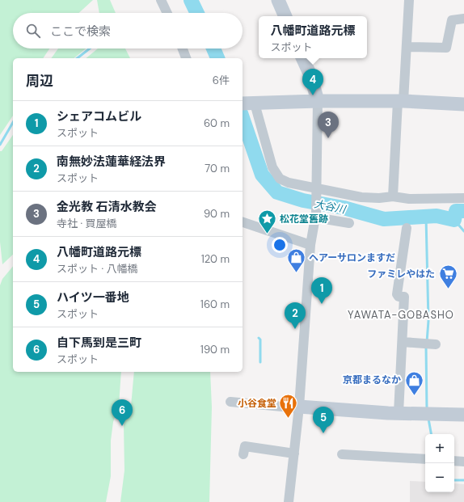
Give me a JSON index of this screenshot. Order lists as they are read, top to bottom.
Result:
{
  "districts": ["YAWATA-GOBASHO"],
  "water": ["大谷川"],
  "places": {
    "place": ["松花堂舊跡"],
    "shop": ["ヘアーサロンますだ", "京都まるなか"],
    "supermarket": ["ファミレやはた"],
    "restaurant": ["小谷食堂"]
  },
  "page": {
    "search": "ここで検索",
    "popup": ["八幡町道路元標", "スポット"],
    "heading": ["周辺", "6件"],
    "pins": [
      "4",
      "3",
      "1",
      "2",
      "6",
      "5"
    ],
    "list": [
      {
        "mark": "1",
        "name": "シェアコムビル",
        "note": "スポット",
        "value": "60 m"
      },
      {
        "mark": "2",
        "name": "南無妙法蓮華経法界",
        "note": "スポット",
        "value": "70 m"
      },
      {
        "mark": "3",
        "name": "金光教 石清水教会",
        "note": "寺社 · 買屋橋",
        "value": "90 m"
      },
      {
        "mark": "4",
        "name": "八幡町道路元標",
        "note": "スポット · 八幡橋",
        "value": "120 m"
      },
      {
        "mark": "5",
        "name": "ハイツ一番地",
        "note": "スポット",
        "value": "160 m"
      },
      {
        "mark": "6",
        "name": "自下馬到是三町",
        "note": "スポット",
        "value": "190 m"
      }
    ],
    "map_buttons": ["+", "−"]
  }
}
